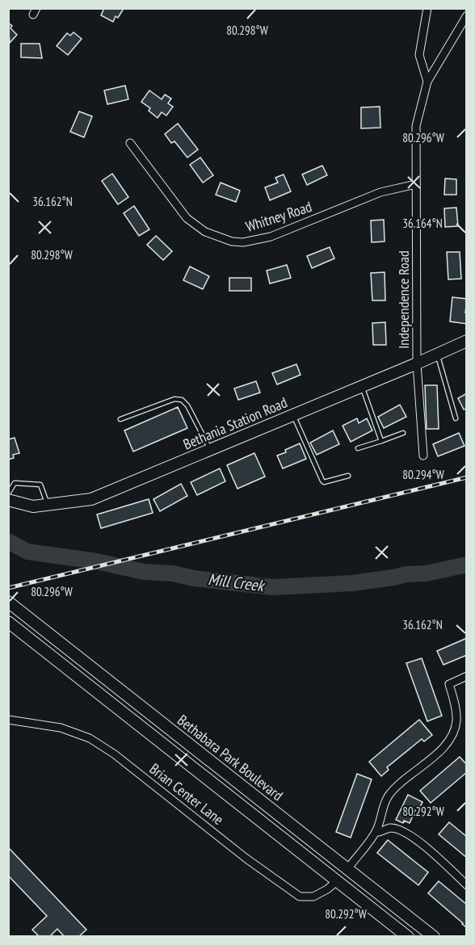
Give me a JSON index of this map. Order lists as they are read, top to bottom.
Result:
{
  "streets": {
    "street": [
      "Whitney Road",
      "Independence Road",
      "Bethania Station Road",
      "Bethabara Park Boulevard",
      "Brian Center Lane"
    ]
  },
  "crossings": [
    ["Whitney Road", "Independence Road"],
    ["Independence Road", "Bethania Station Road"],
    ["Bethabara Park Boulevard", "Brian Center Lane"]
  ],
  "water": ["Mill Creek"],
  "coordinates": [
    "80.298°W",
    "80.296°W",
    "36.162°N",
    "36.164°N",
    "80.294°W",
    "80.292°W"
  ]
}
